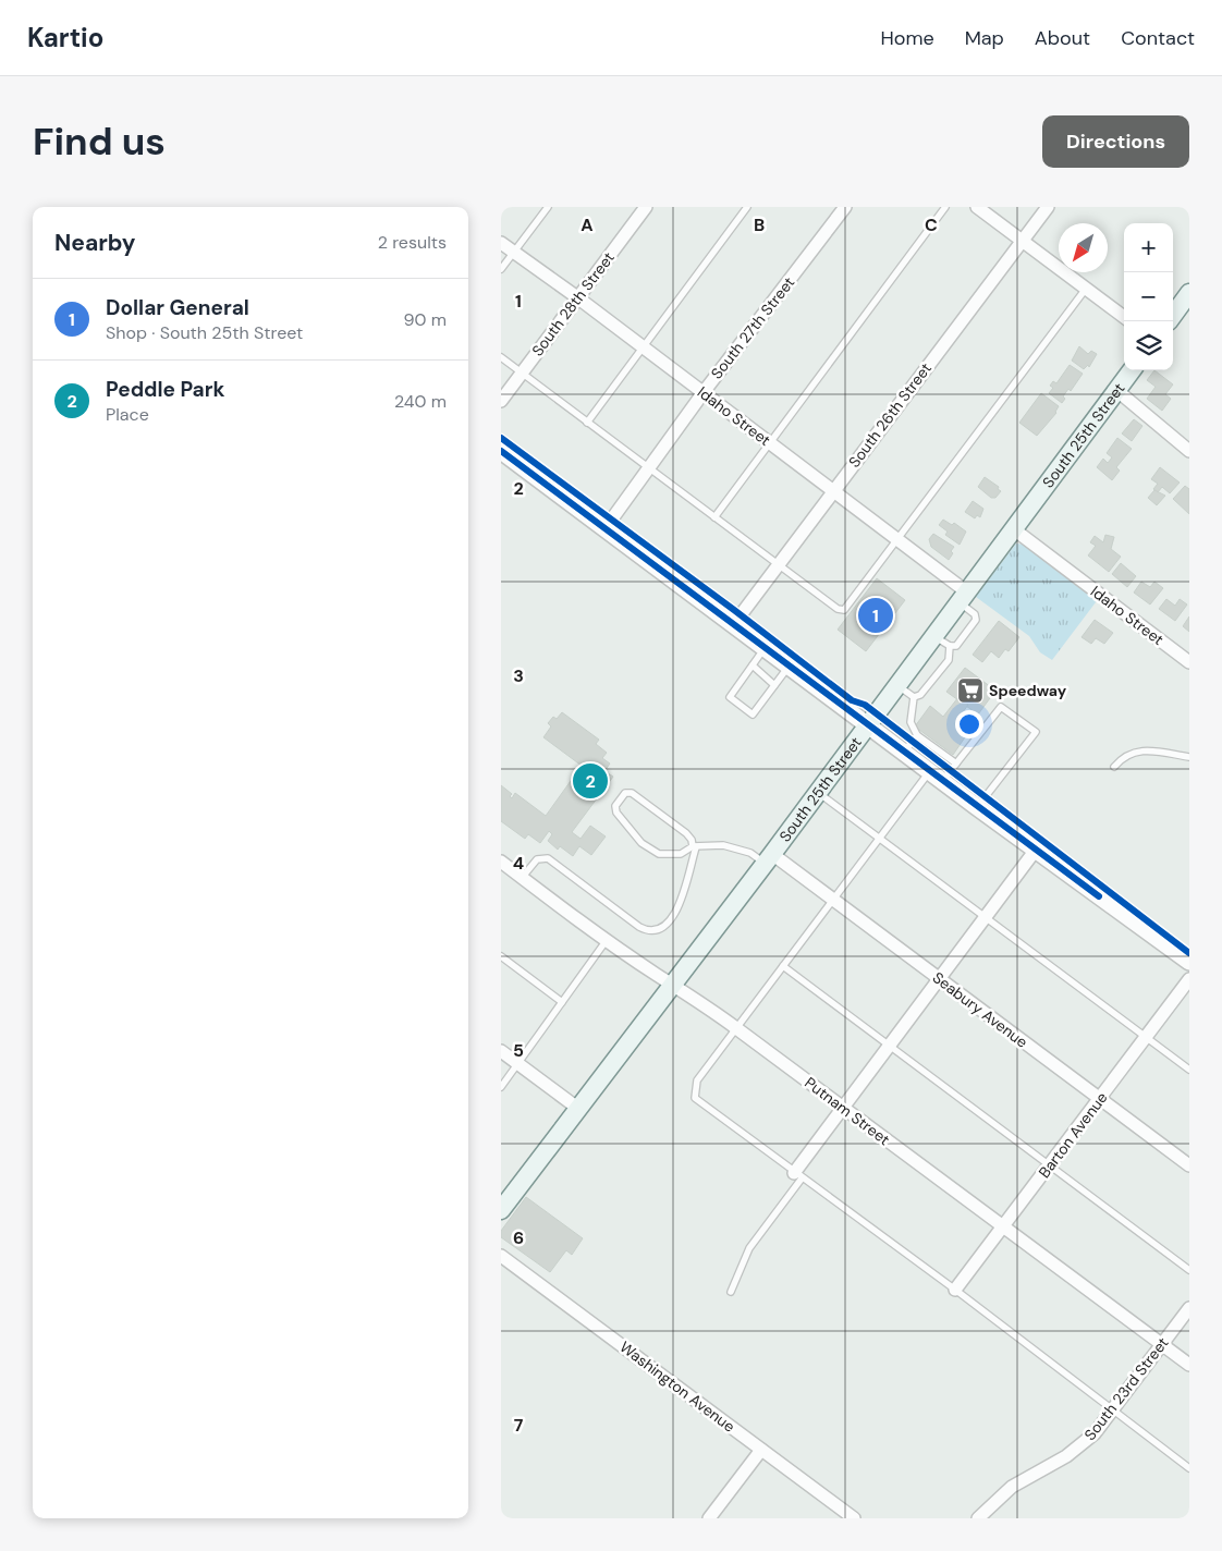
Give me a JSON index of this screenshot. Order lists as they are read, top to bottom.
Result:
{
  "streets": {
    "main road": ["South 25th Street"],
    "street": [
      "South 28th Street",
      "South 27th Street",
      "South 26th Street",
      "Idaho Street",
      "Seabury Avenue",
      "Putnam Street",
      "Barton Avenue",
      "Washington Avenue",
      "South 23rd Street"
    ]
  },
  "crossings": [
    ["South 28th Street", "Idaho Street"],
    ["South 27th Street", "Idaho Street"],
    ["South 26th Street", "Idaho Street"],
    ["Idaho Street", "South 25th Street"],
    ["South 25th Street", "Seabury Avenue"],
    ["South 25th Street", "Putnam Street"],
    ["Seabury Avenue", "Barton Avenue"],
    ["Putnam Street", "Barton Avenue"],
    ["Putnam Street", "South 23rd Street"]
  ],
  "places": {
    "supermarket": ["Speedway"]
  },
  "north": "bottom left",
  "page": {
    "header": "Kartio",
    "nav": [
      "Home",
      "Map",
      "About",
      "Contact"
    ],
    "buttons": "Directions",
    "title": "Find us",
    "heading": ["Nearby", "2 results"],
    "map_buttons": ["+", "−"],
    "list": [
      {
        "mark": "1",
        "name": "Dollar General",
        "note": "Shop · South 25th Street",
        "value": "90 m"
      },
      {
        "mark": "2",
        "name": "Peddle Park",
        "note": "Place",
        "value": "240 m"
      }
    ],
    "pins": ["1", "2"]
  },
  "grid": {
    "columns": ["A", "B", "C"],
    "rows": [
      "1",
      "2",
      "3",
      "4",
      "5",
      "6",
      "7"
    ]
  }
}
